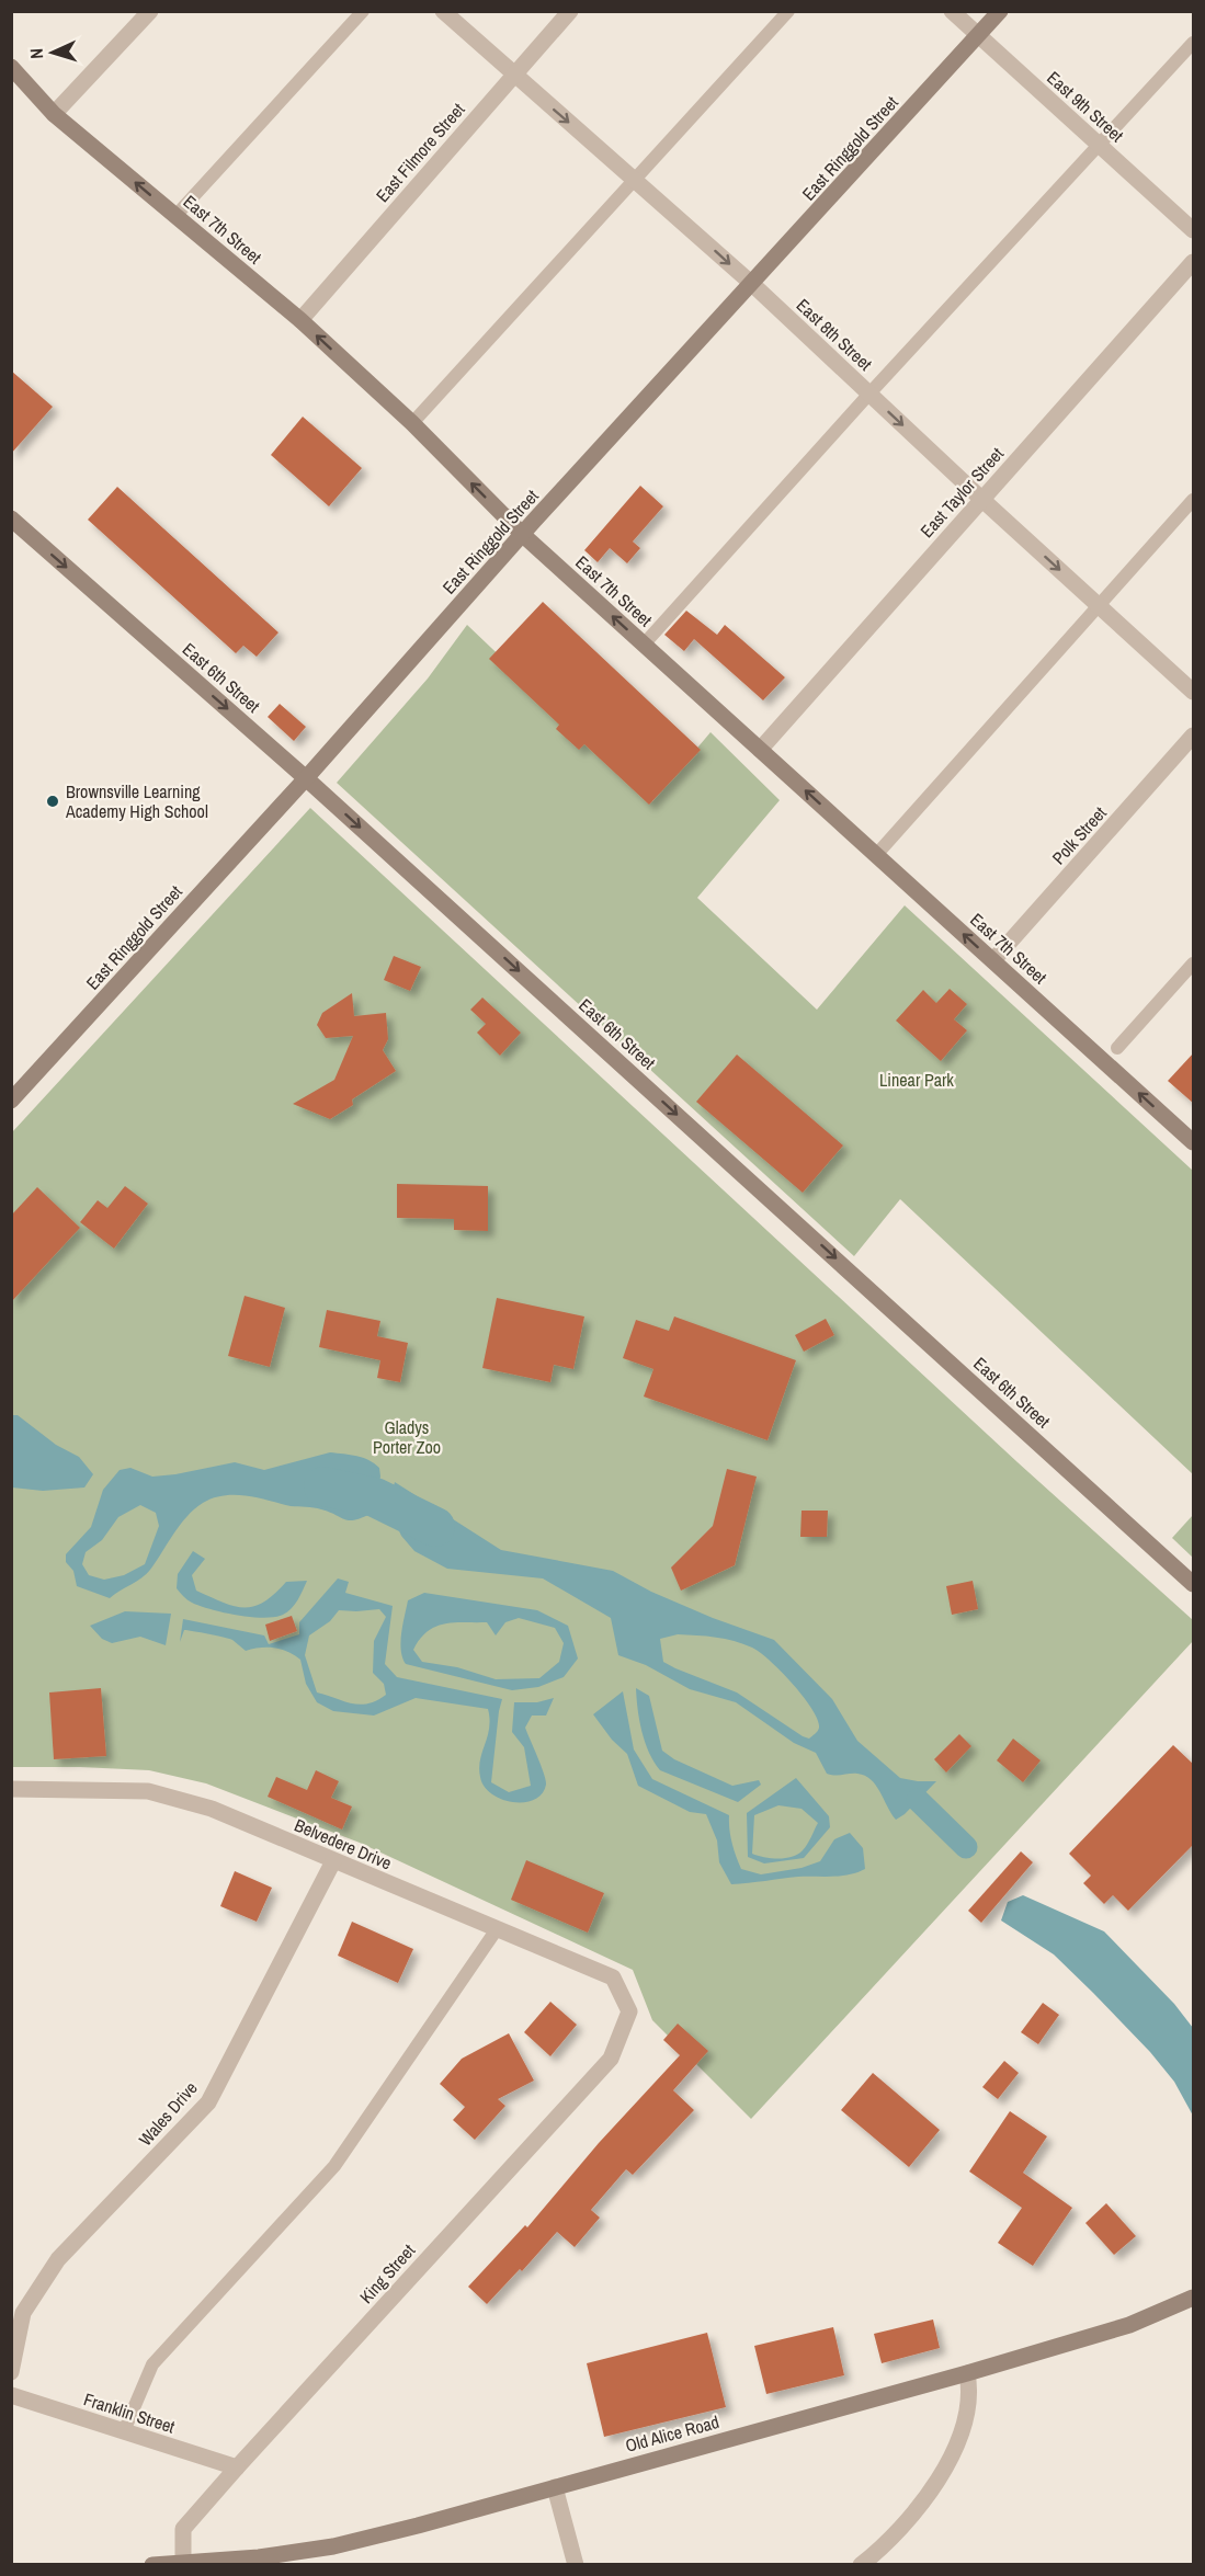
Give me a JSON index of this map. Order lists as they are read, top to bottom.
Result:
{
  "streets": {
    "main road": [
      "East Ringgold Street",
      "East 7th Street",
      "East 6th Street",
      "Old Alice Road"
    ],
    "street": [
      "East 9th Street",
      "East Filmore Street",
      "East 8th Street",
      "East Taylor Street",
      "Polk Street",
      "Belvedere Drive",
      "Wales Drive",
      "King Street",
      "Franklin Street"
    ]
  },
  "crossings": [
    ["East 9th Street", "East Ringgold Street"],
    ["East Ringgold Street", "East 7th Street"],
    ["East Ringgold Street", "East 8th Street"],
    ["East Ringgold Street", "East 6th Street"],
    ["East Filmore Street", "East 7th Street"],
    ["East Filmore Street", "East 8th Street"],
    ["East 7th Street", "East Taylor Street"],
    ["East 7th Street", "Polk Street"],
    ["East 8th Street", "East Taylor Street"],
    ["Belvedere Drive", "Wales Drive"],
    ["Belvedere Drive", "King Street"],
    ["King Street", "Franklin Street"],
    ["King Street", "Old Alice Road"]
  ],
  "one_way": ["East 7th Street", "East 8th Street", "East 6th Street"],
  "parks": ["Linear Park", "Gladys Porter Zoo"],
  "places": ["Brownsville Learning Academy High School"],
  "north": "left"
}
